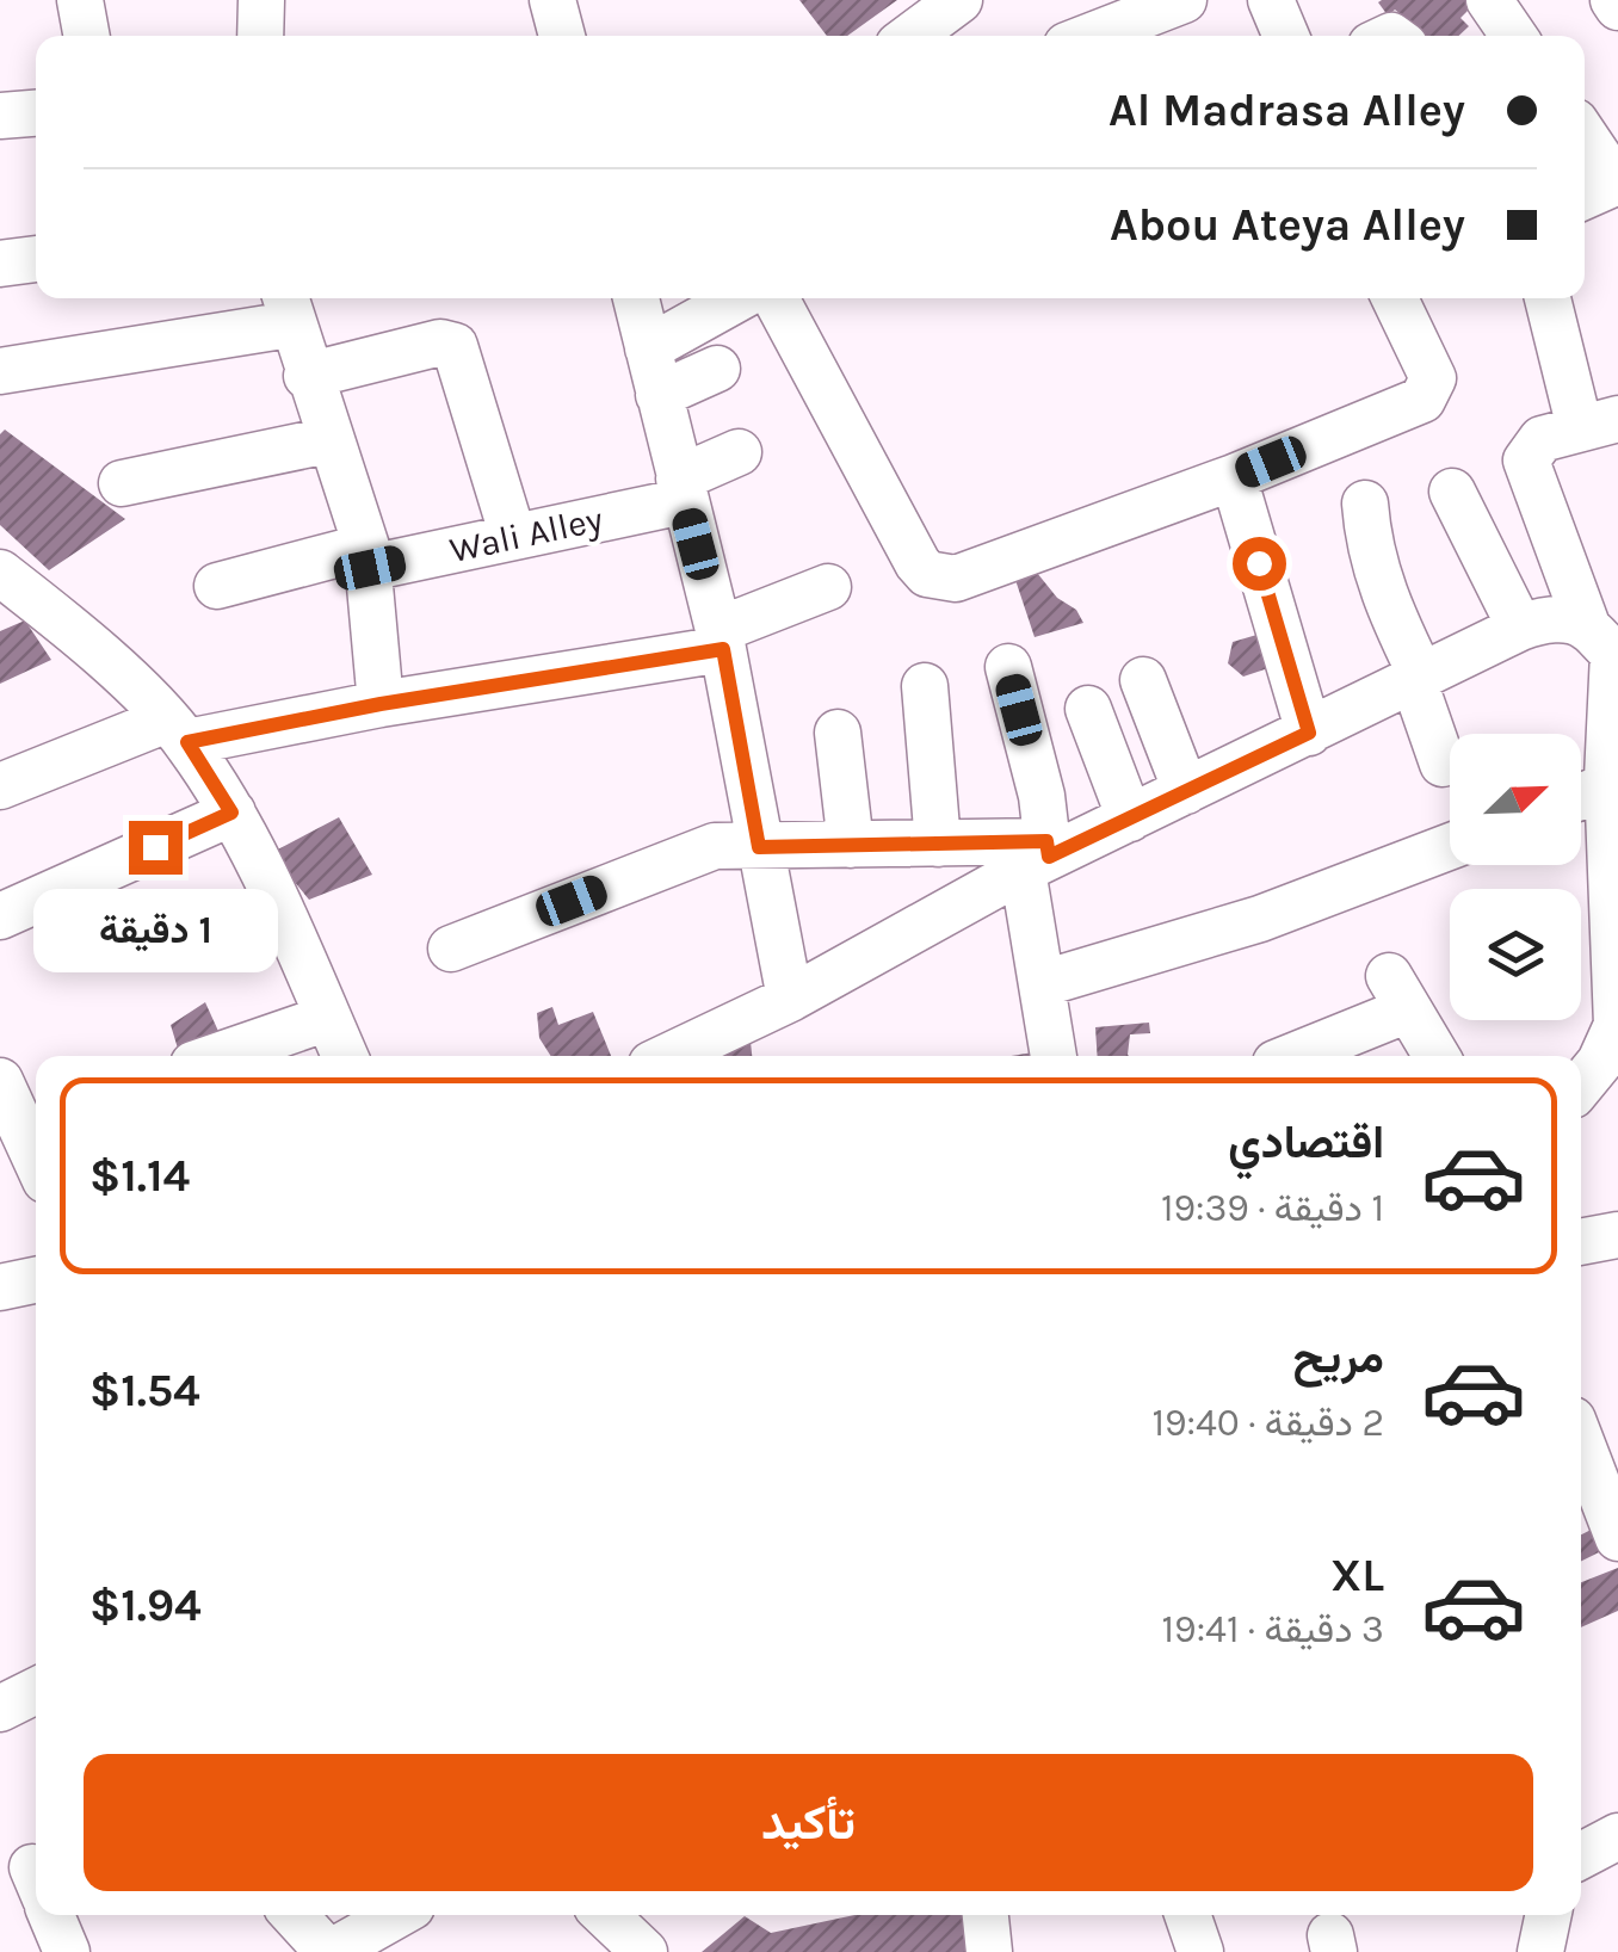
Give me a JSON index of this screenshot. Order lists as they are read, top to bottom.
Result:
{
  "streets": {
    "street": ["Wali Alley"]
  },
  "north": "top right",
  "page": {
    "banner": ["Al Madrasa Alley", "Abou Ateya Alley"],
    "bubble": "1 دقيقة",
    "list": [
      {
        "name": "اقتصادي",
        "note": "1 دقيقة · 19:39",
        "value": "$1.14"
      },
      {
        "name": "مريح",
        "note": "2 دقيقة · 19:40",
        "value": "$1.54"
      },
      {
        "name": "XL",
        "note": "3 دقيقة · 19:41",
        "value": "$1.94"
      }
    ],
    "buttons": "تأكيد"
  }
}
